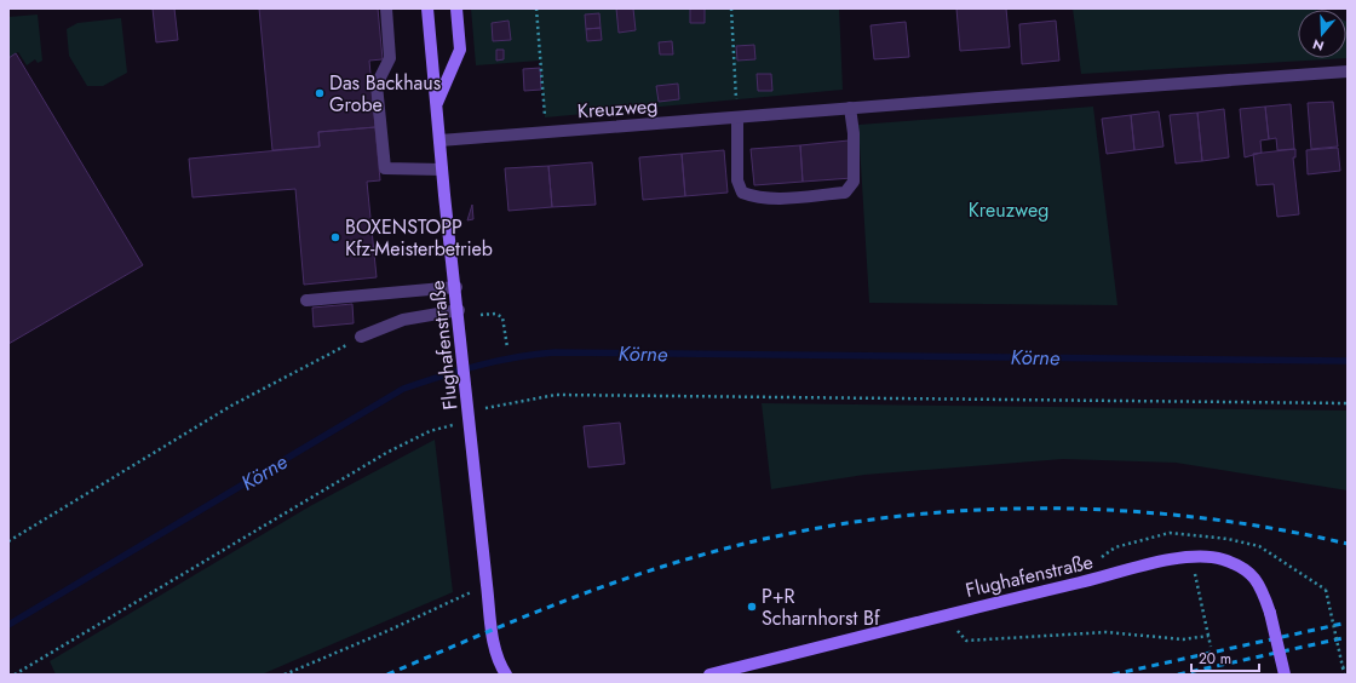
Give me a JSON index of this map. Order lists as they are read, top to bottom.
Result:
{
  "streets": {
    "main road": ["Flughafenstraße"],
    "street": ["Kreuzweg"]
  },
  "crossings": [
    ["Kreuzweg", "Flughafenstraße"]
  ],
  "water": ["Körne"],
  "parks": ["Kreuzweg"],
  "places": ["Das Backhaus Grobe", "BOXENSTOPP Kfz-Meisterbetrieb", "P+R Scharnhorst Bf"],
  "scale_bar": "20 m",
  "north": "bottom"
}
